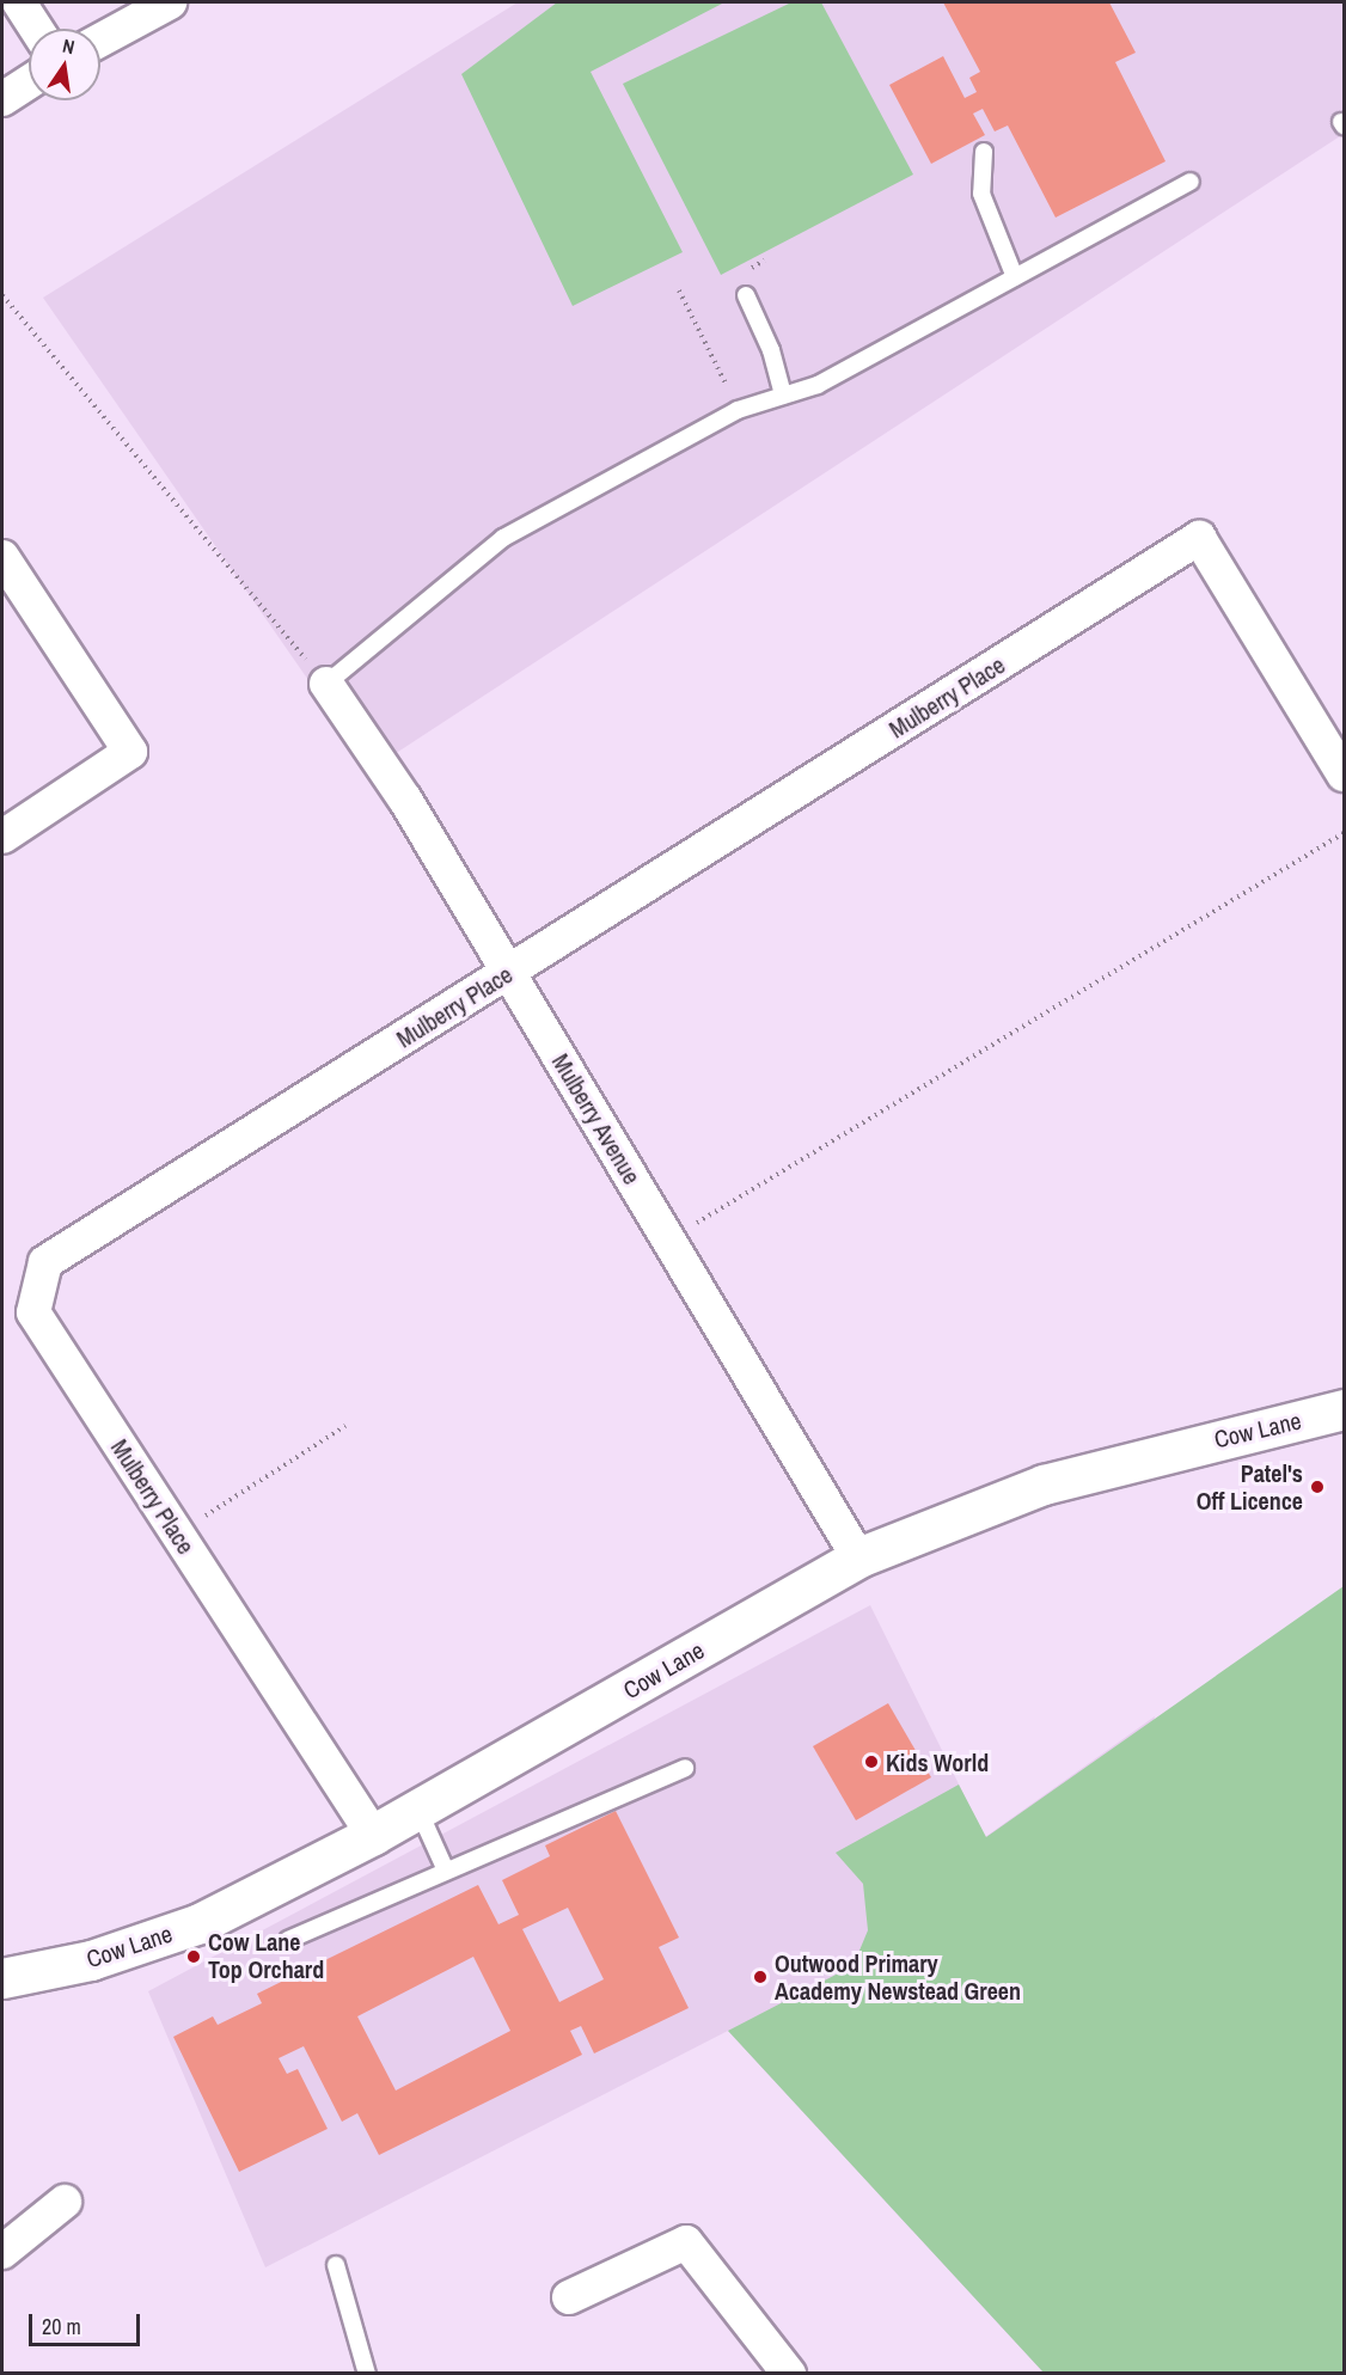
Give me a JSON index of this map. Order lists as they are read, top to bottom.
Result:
{
  "streets": {
    "main road": ["Cow Lane"],
    "street": ["Mulberry Place", "Mulberry Avenue"]
  },
  "crossings": [
    ["Mulberry Place", "Mulberry Avenue"],
    ["Mulberry Place", "Cow Lane"],
    ["Mulberry Avenue", "Cow Lane"]
  ],
  "places": [
    "Patel's Off Licence",
    "Kids World",
    "Cow Lane Top Orchard",
    "Outwood Primary Academy Newstead Green"
  ],
  "scale_bar": "20 m",
  "north": "top"
}
